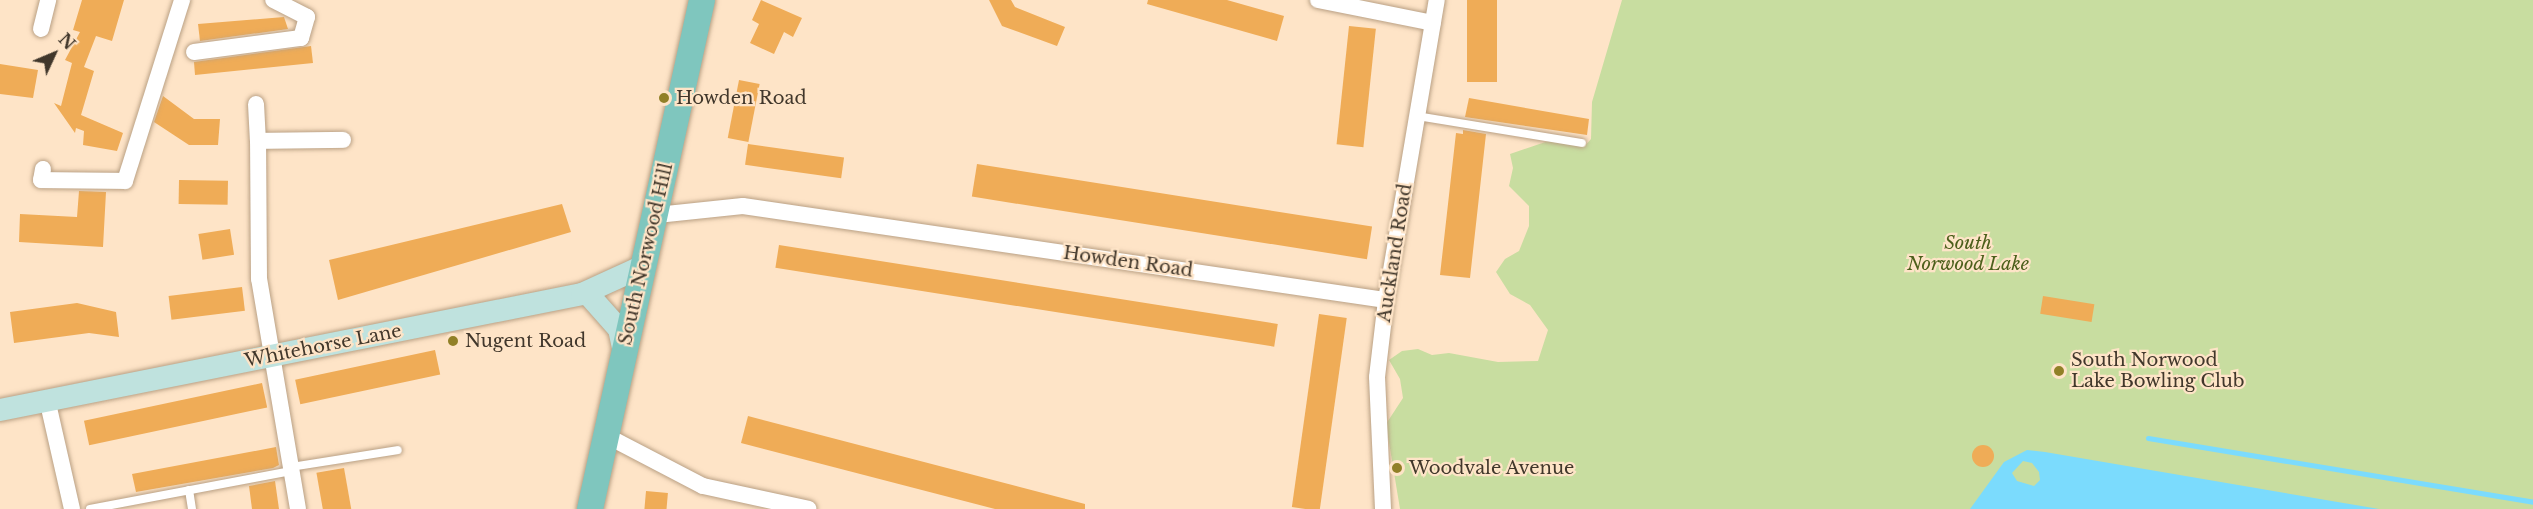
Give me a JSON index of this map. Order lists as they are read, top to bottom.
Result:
{
  "streets": {
    "main road": ["South Norwood Hill", "Whitehorse Lane"],
    "street": ["Auckland Road", "Howden Road"]
  },
  "crossings": [
    ["Auckland Road", "Howden Road"],
    ["South Norwood Hill", "Howden Road"],
    ["South Norwood Hill", "Whitehorse Lane"]
  ],
  "parks": ["South Norwood Lake"],
  "places": [
    "Howden Road",
    "Nugent Road",
    "South Norwood Lake Bowling Club",
    "Woodvale Avenue"
  ],
  "north": "top right"
}
